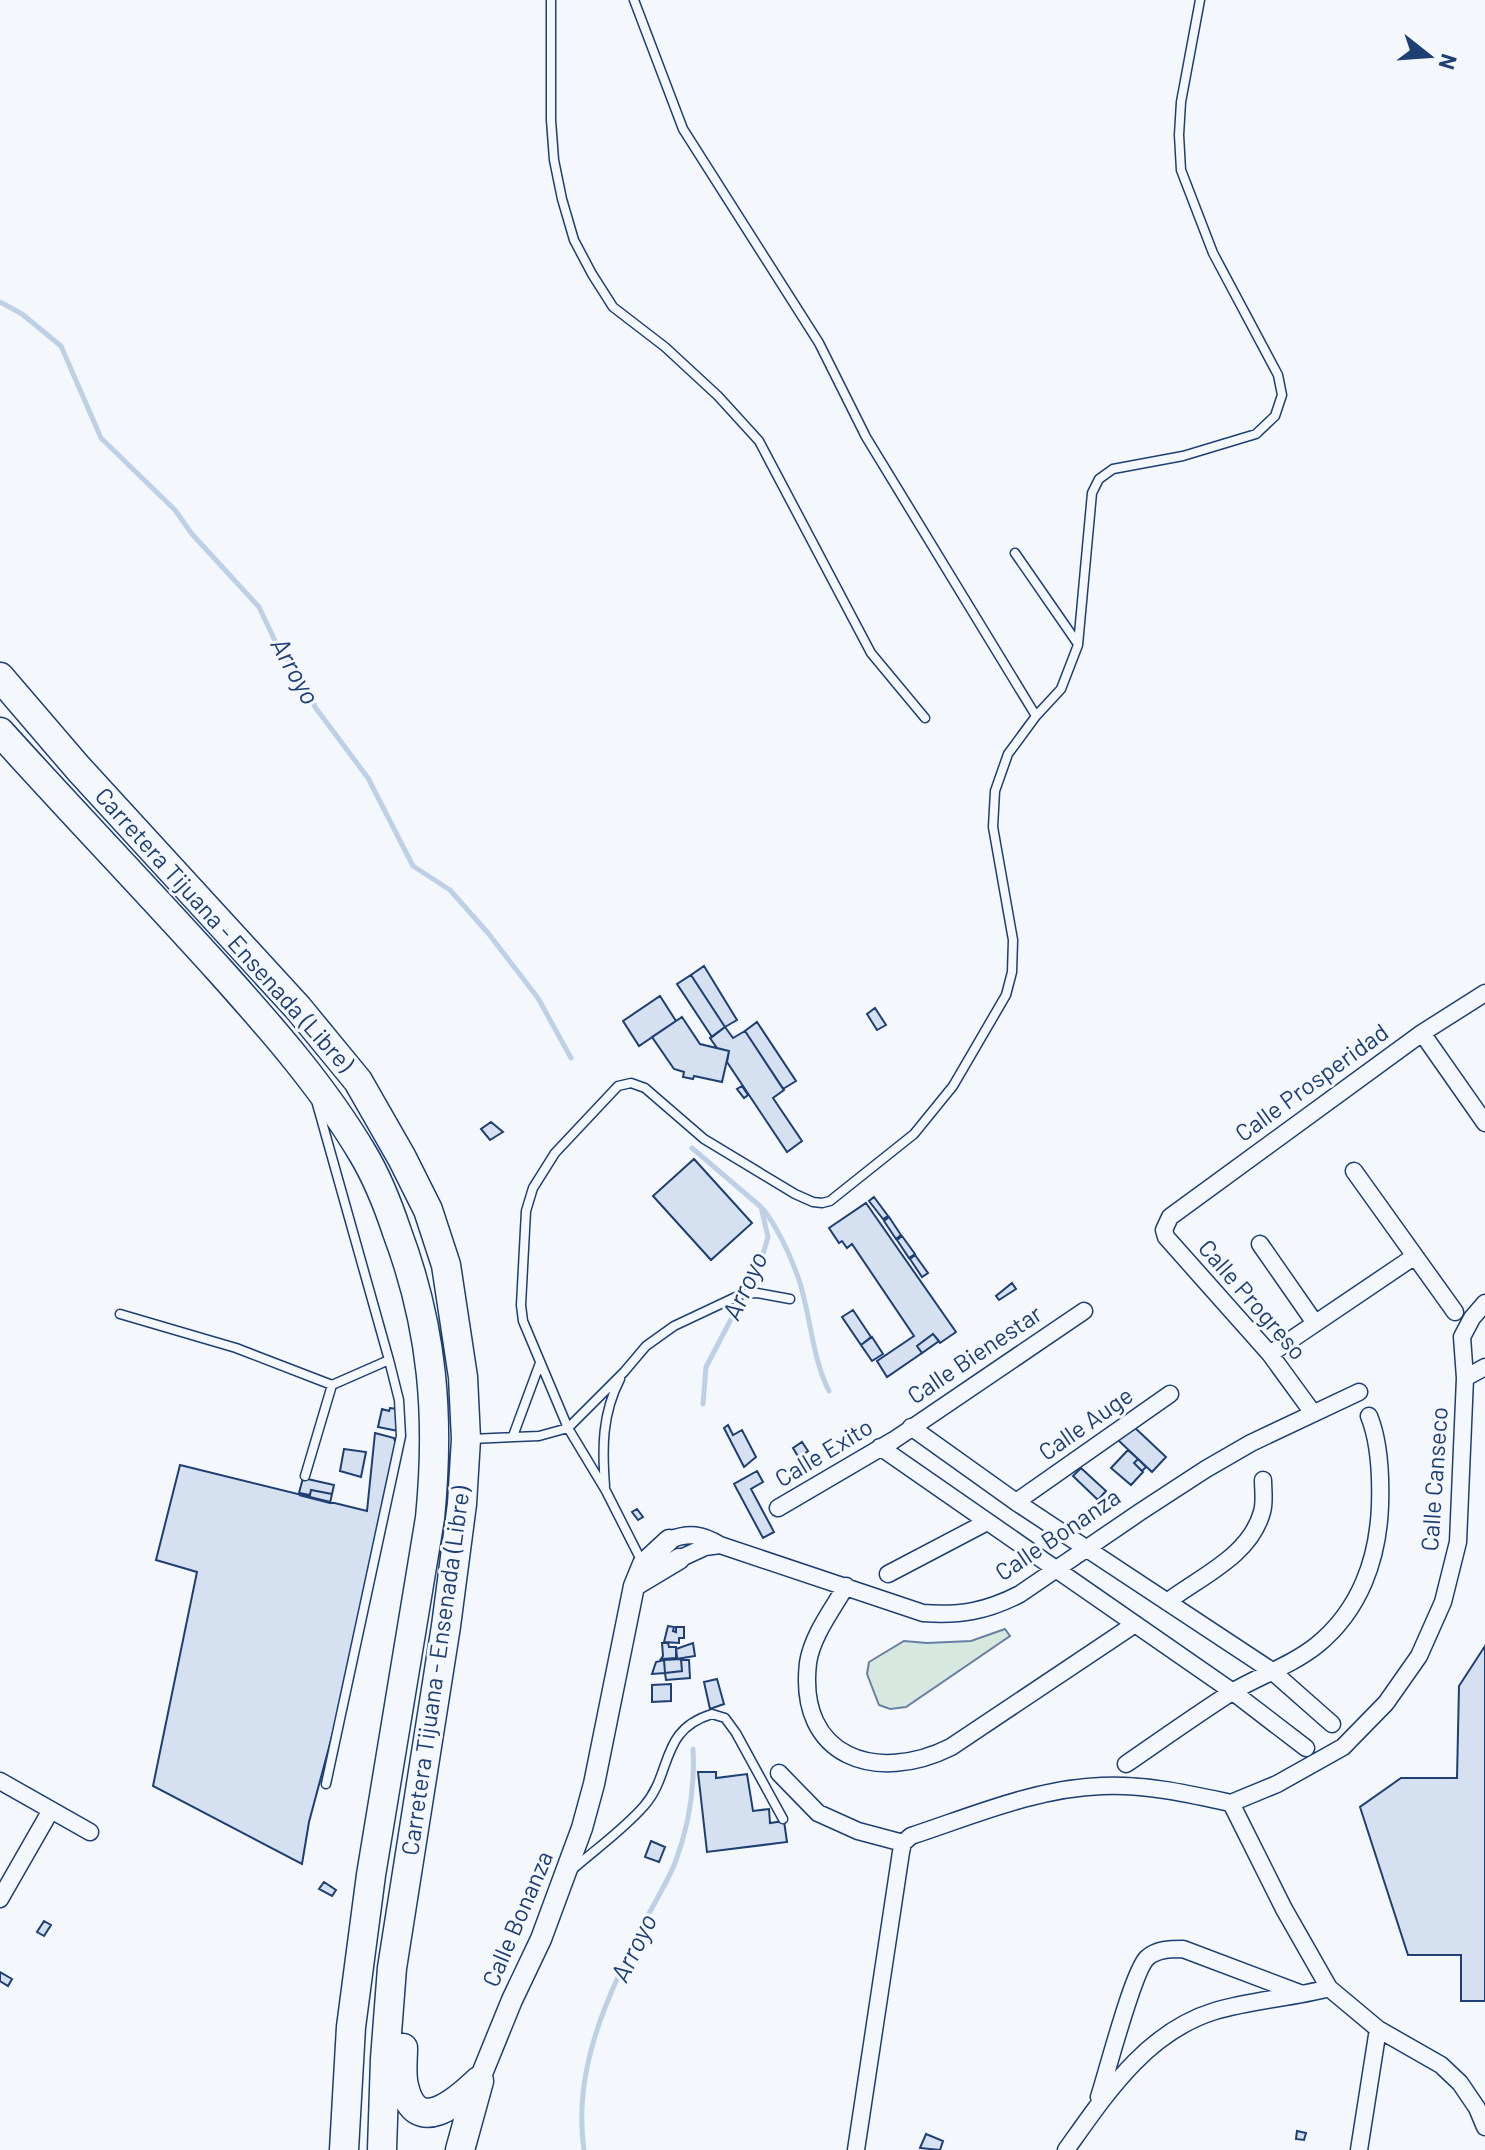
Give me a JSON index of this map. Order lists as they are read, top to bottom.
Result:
{
  "streets": {
    "highway": ["Carretera Tijuana - Ensenada (Libre)"],
    "street": [
      "Calle Prosperidad",
      "Calle Progreso",
      "Calle Bienestar",
      "Calle Auge",
      "Calle Exito",
      "Calle Canseco",
      "Calle Bonanza"
    ]
  },
  "crossings": [
    ["Calle Prosperidad", "Calle Progreso"],
    ["Calle Progreso", "Calle Bonanza"],
    ["Calle Bienestar", "Calle Exito"]
  ],
  "water": ["Arroyo"],
  "north": "right"
}
